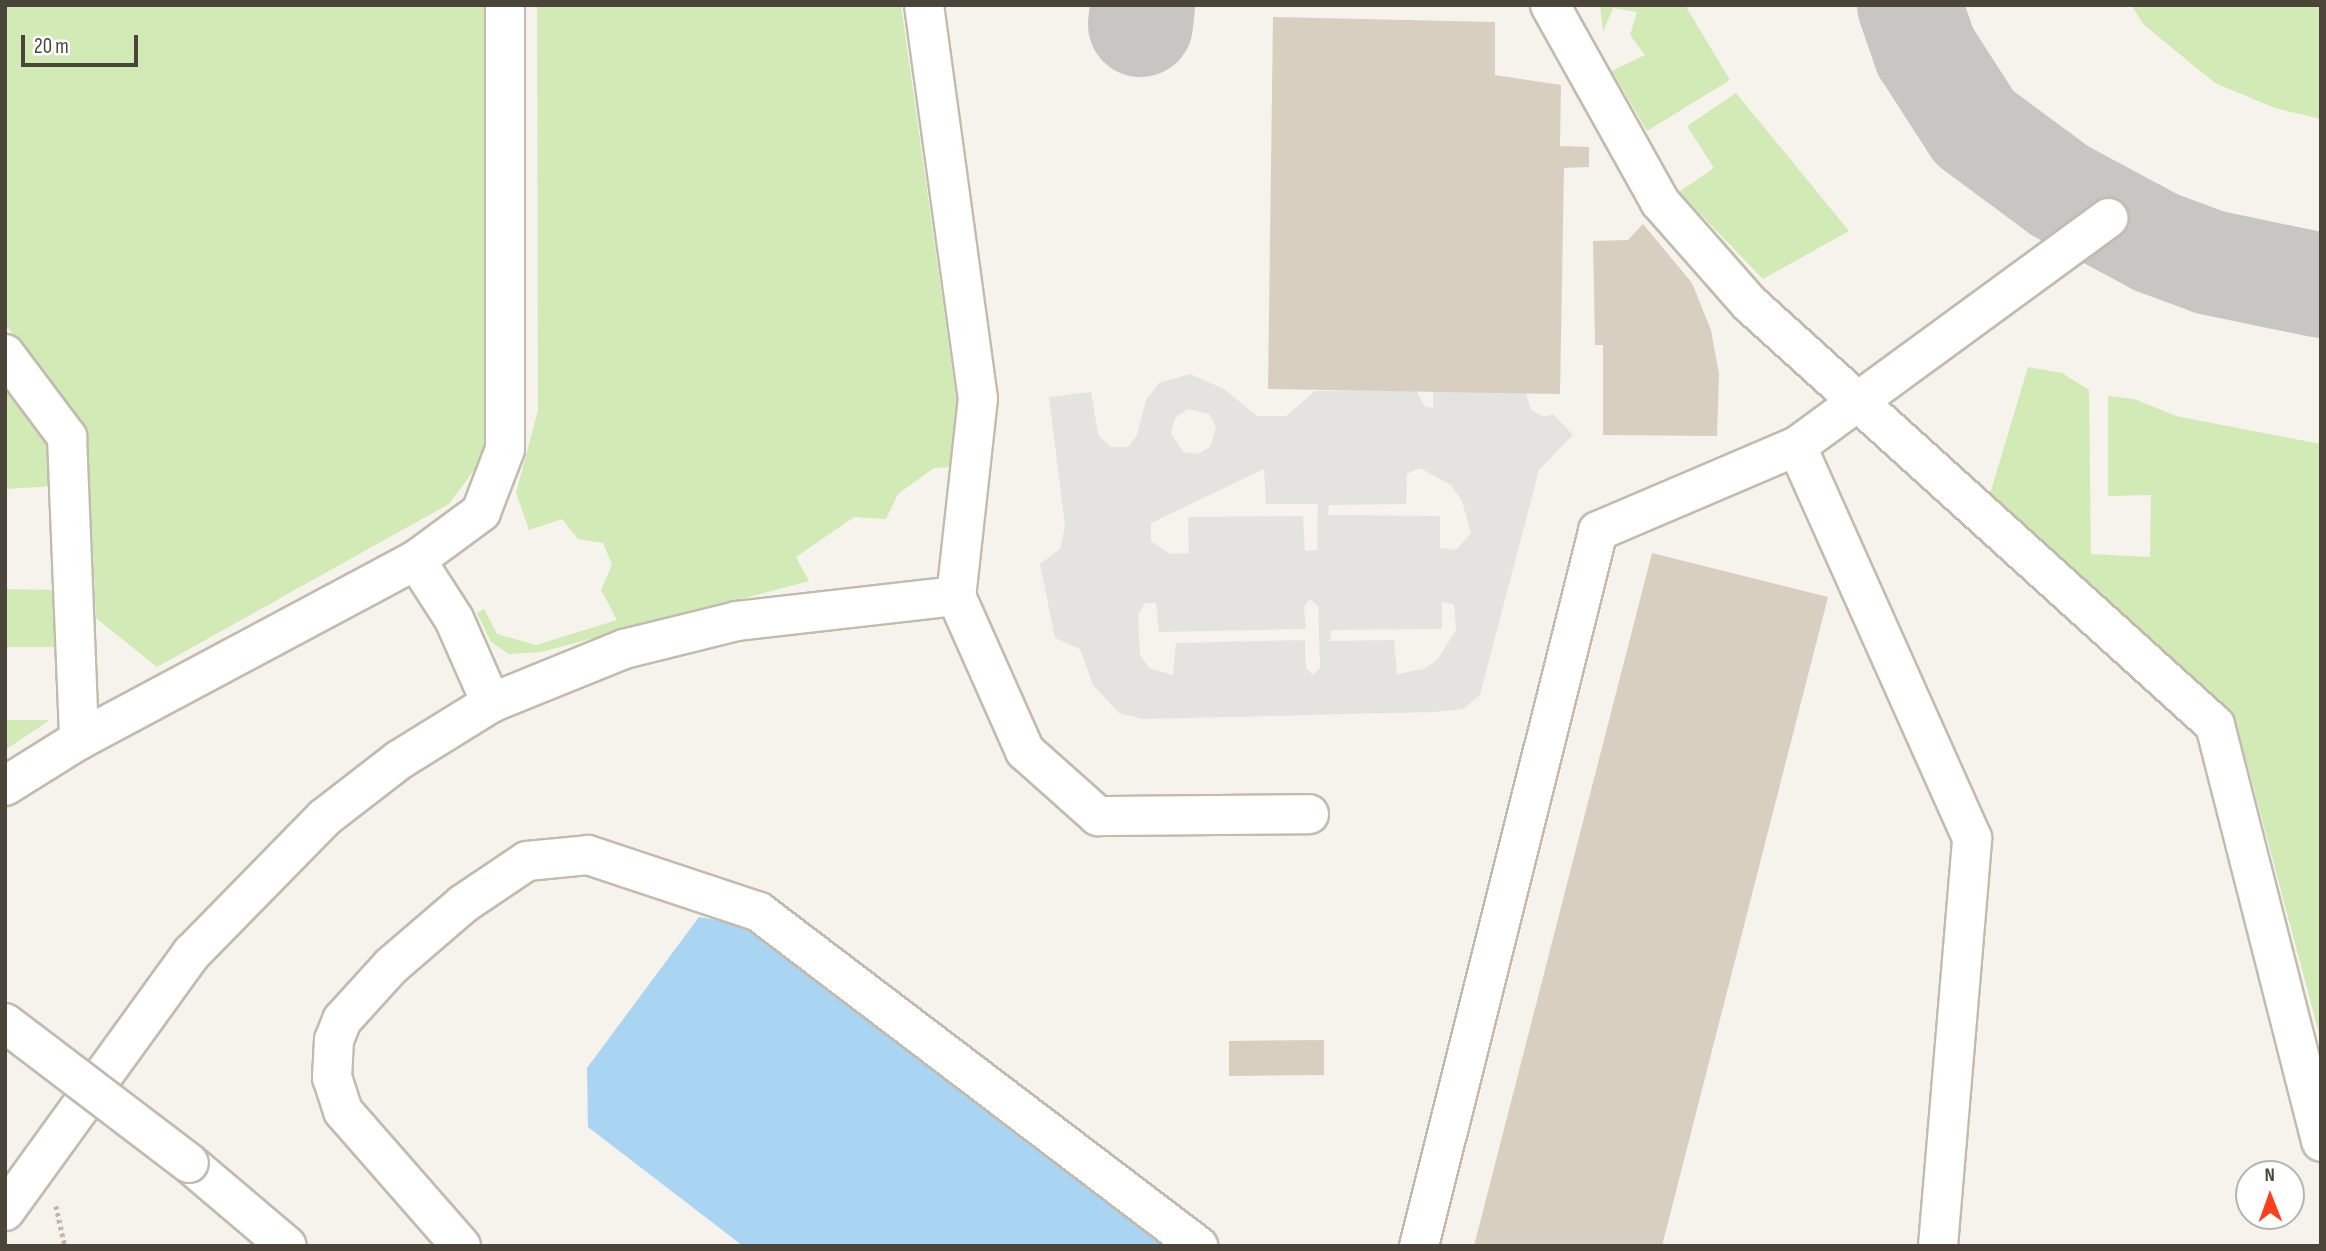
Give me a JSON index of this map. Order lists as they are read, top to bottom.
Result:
{
  "scale_bar": "20 m",
  "north": "top"
}
